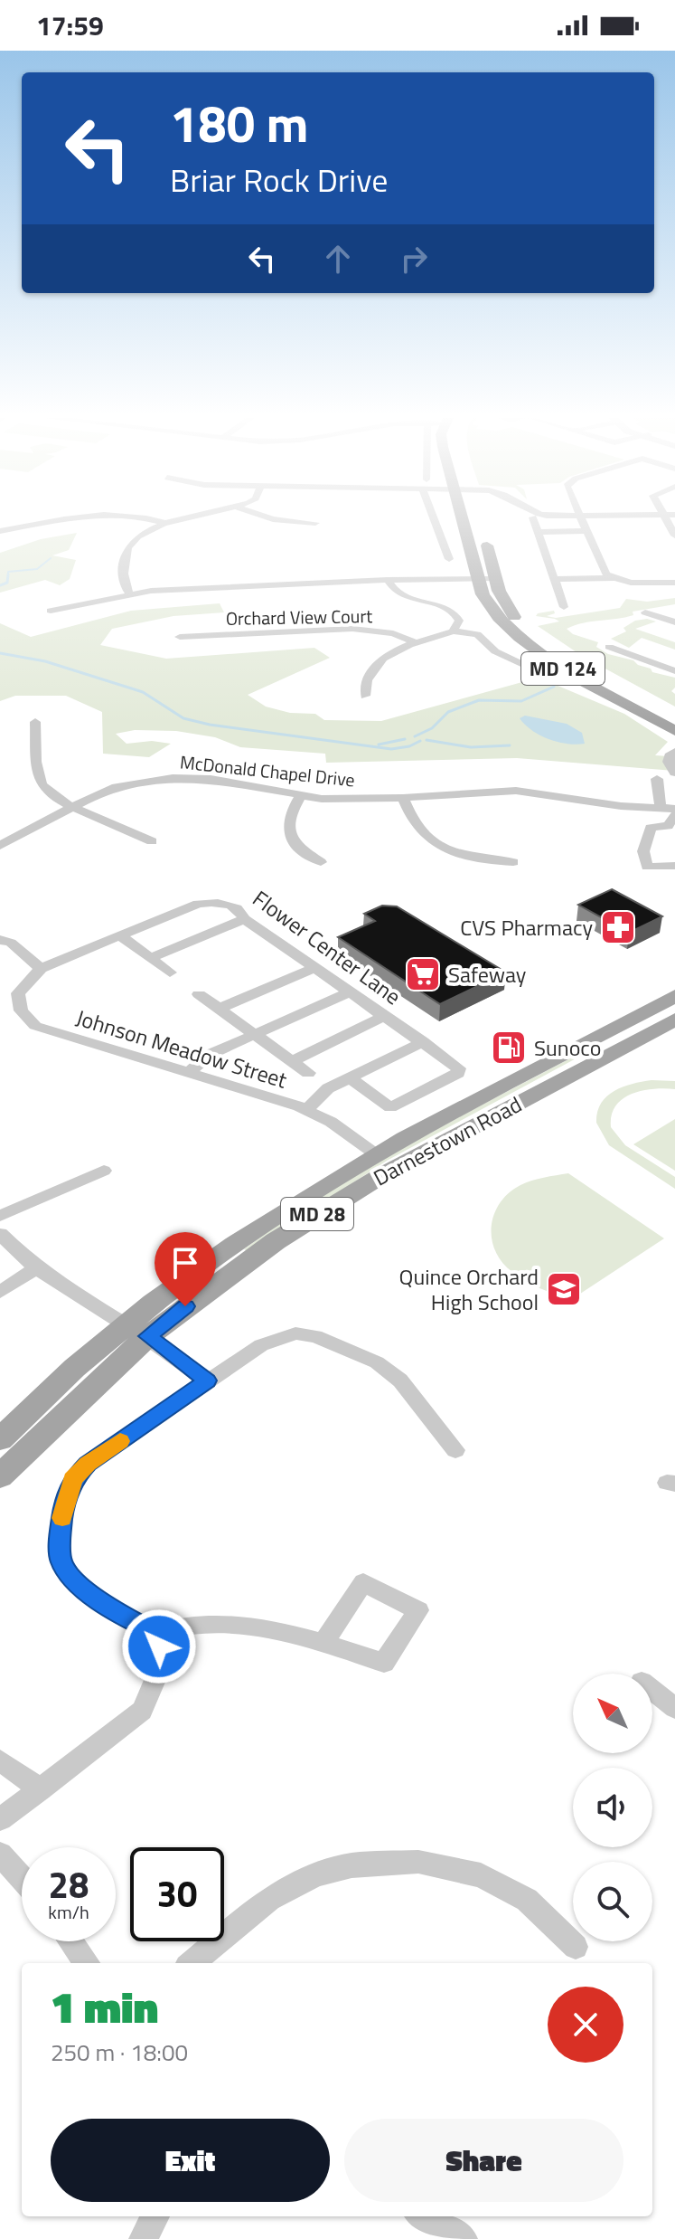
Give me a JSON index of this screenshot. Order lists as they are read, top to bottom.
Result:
{
  "streets": {
    "main road": ["MD 124", "Darnestown Road", "MD 28"],
    "street": [
      "Orchard View Court",
      "McDonald Chapel Drive",
      "Flower Center Lane",
      "Johnson Meadow Street"
    ]
  },
  "crossings": [
    ["Flower Center Lane", "Johnson Meadow Street"],
    ["Johnson Meadow Street", "Darnestown Road"]
  ],
  "places": {
    "pharmacy": ["CVS Pharmacy"],
    "supermarket": ["Safeway"],
    "fuel station": ["Sunoco"],
    "school or university": ["Quince Orchard High School"]
  },
  "north": "top left",
  "page": {
    "status": "17:59",
    "turn": ["180 m", "Briar Rock Drive"],
    "speed": "28 km/h",
    "limit": "30",
    "heading": ["1 min", "250 m · 18:00"],
    "buttons": ["Exit", "Share"]
  }
}
